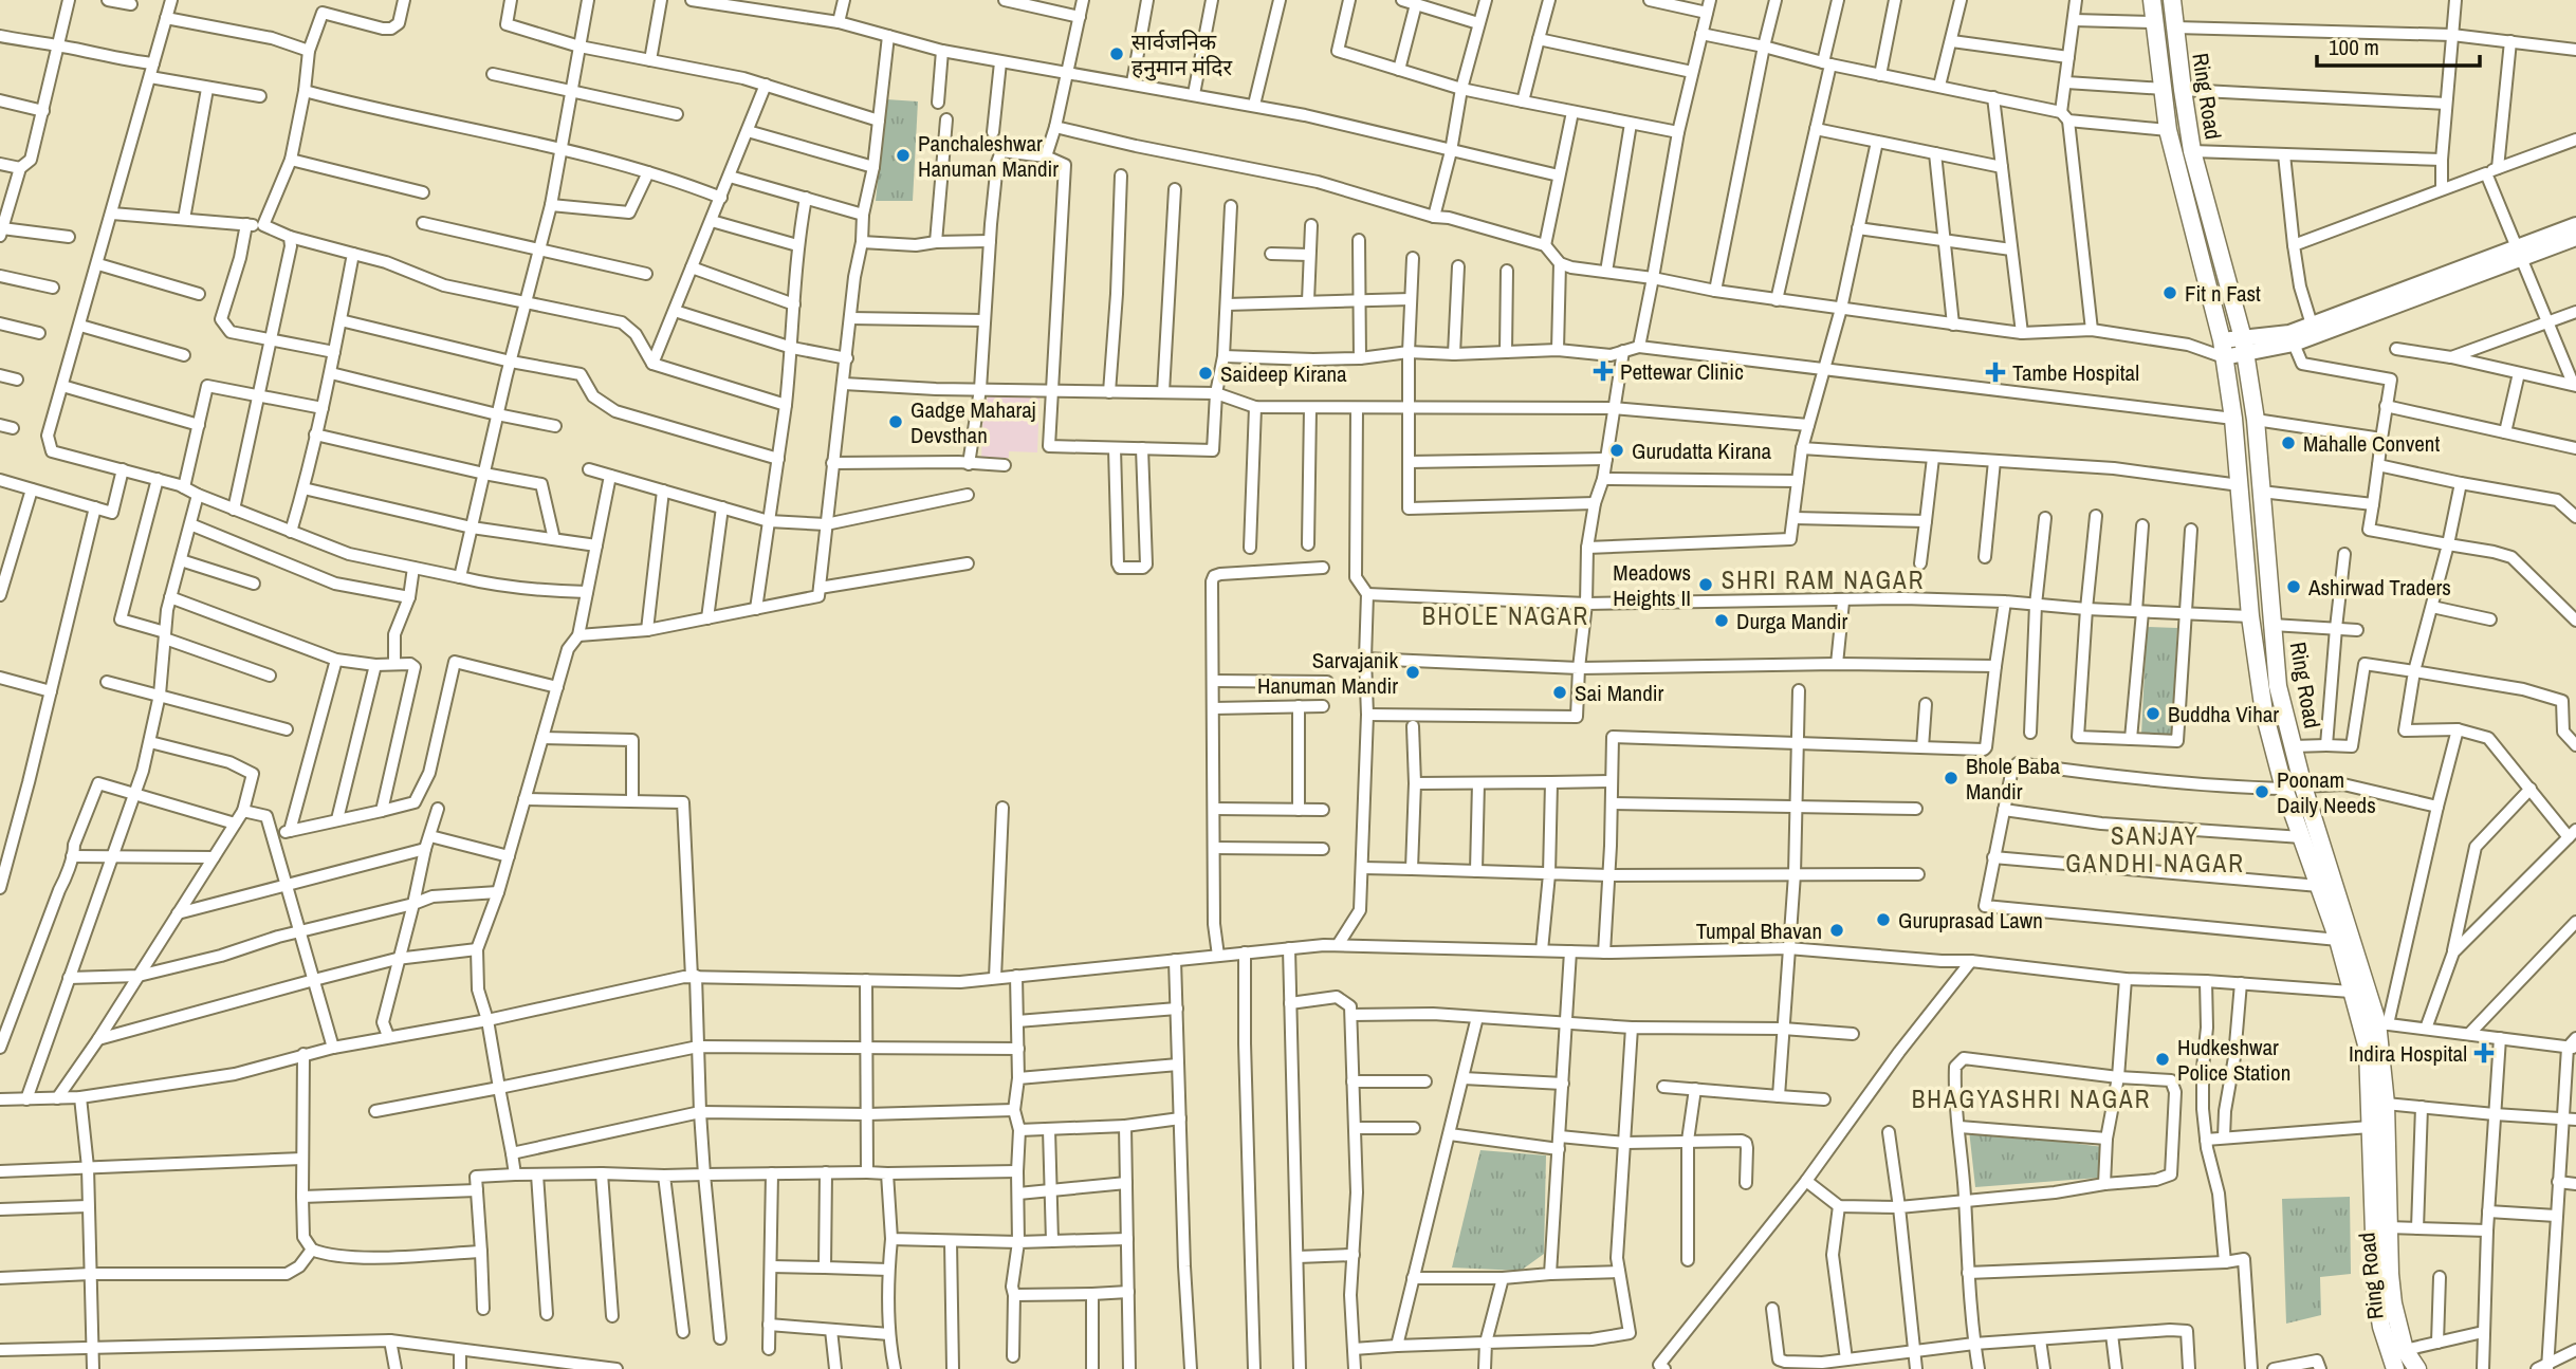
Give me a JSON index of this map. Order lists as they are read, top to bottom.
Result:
{
  "streets": {
    "highway": ["Ring Road"]
  },
  "districts": [
    "SHRI RAM NAGAR",
    "BHOLE NAGAR",
    "SANJAY GANDHI NAGAR",
    "BHAGYASHRI NAGAR"
  ],
  "places": {
    "other": [
      "सार्वजनिक हनुमान मंदिर",
      "Panchaleshwar Hanuman Mandir",
      "Fit n Fast",
      "Saideep Kirana",
      "Gadge Maharaj Devsthan",
      "Mahalle Convent",
      "Gurudatta Kirana",
      "Meadows Heights II",
      "Ashirwad Traders",
      "Durga Mandir",
      "Sarvajanik Hanuman Mandir",
      "Sai Mandir",
      "Buddha Vihar",
      "Bhole Baba Mandir",
      "Poonam Daily Needs",
      "Guruprasad Lawn",
      "Tumpal Bhavan",
      "Hudkeshwar Police Station"
    ],
    "health": ["Pettewar Clinic", "Tambe Hospital", "Indira Hospital"]
  },
  "scale_bar": "100 m"
}
